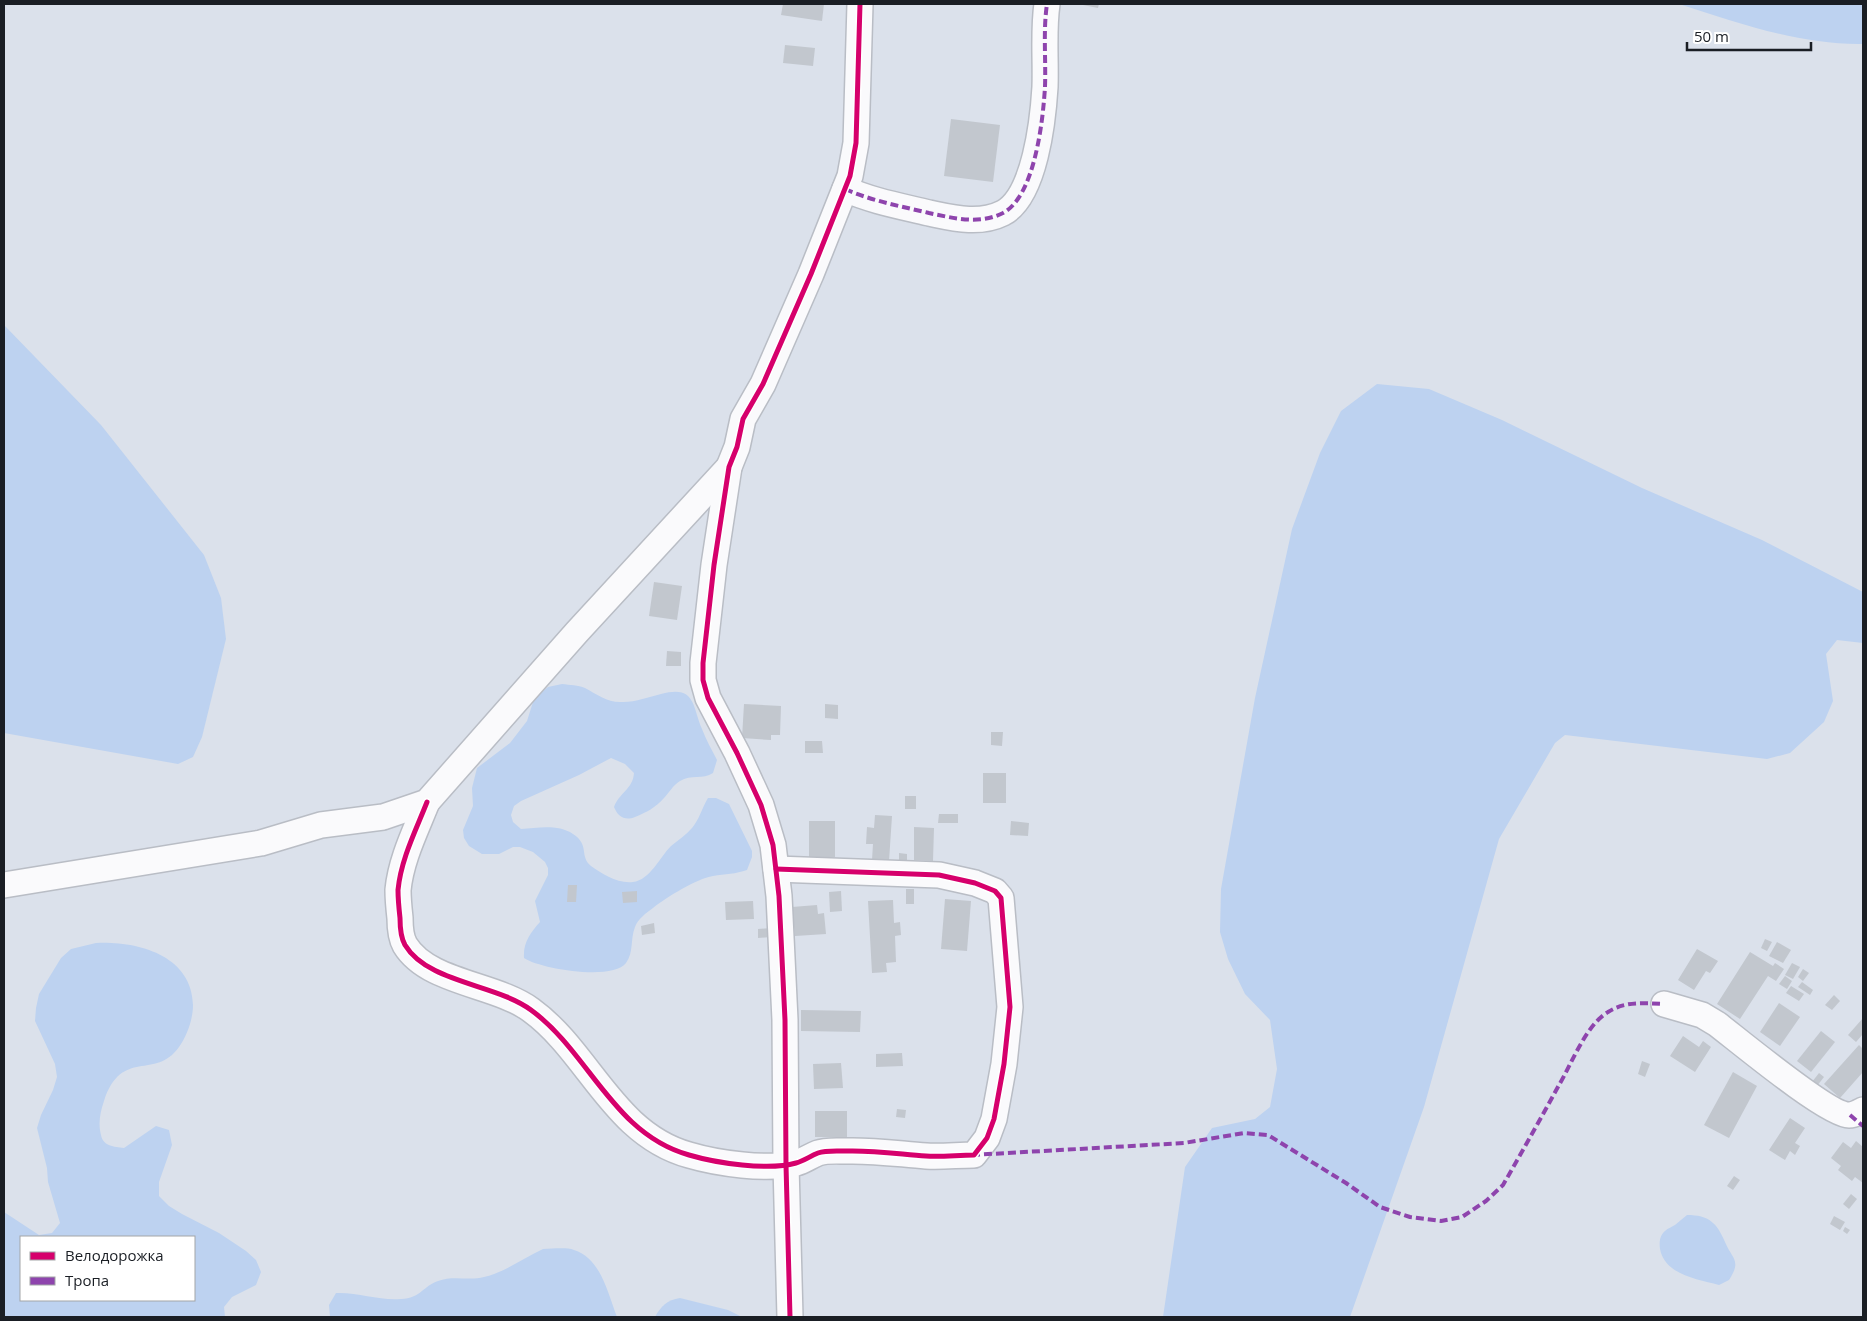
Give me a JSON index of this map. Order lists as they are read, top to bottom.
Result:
{
  "legend": ["Велодорожка", "Тропа"],
  "scale_bar": "50 m"
}
